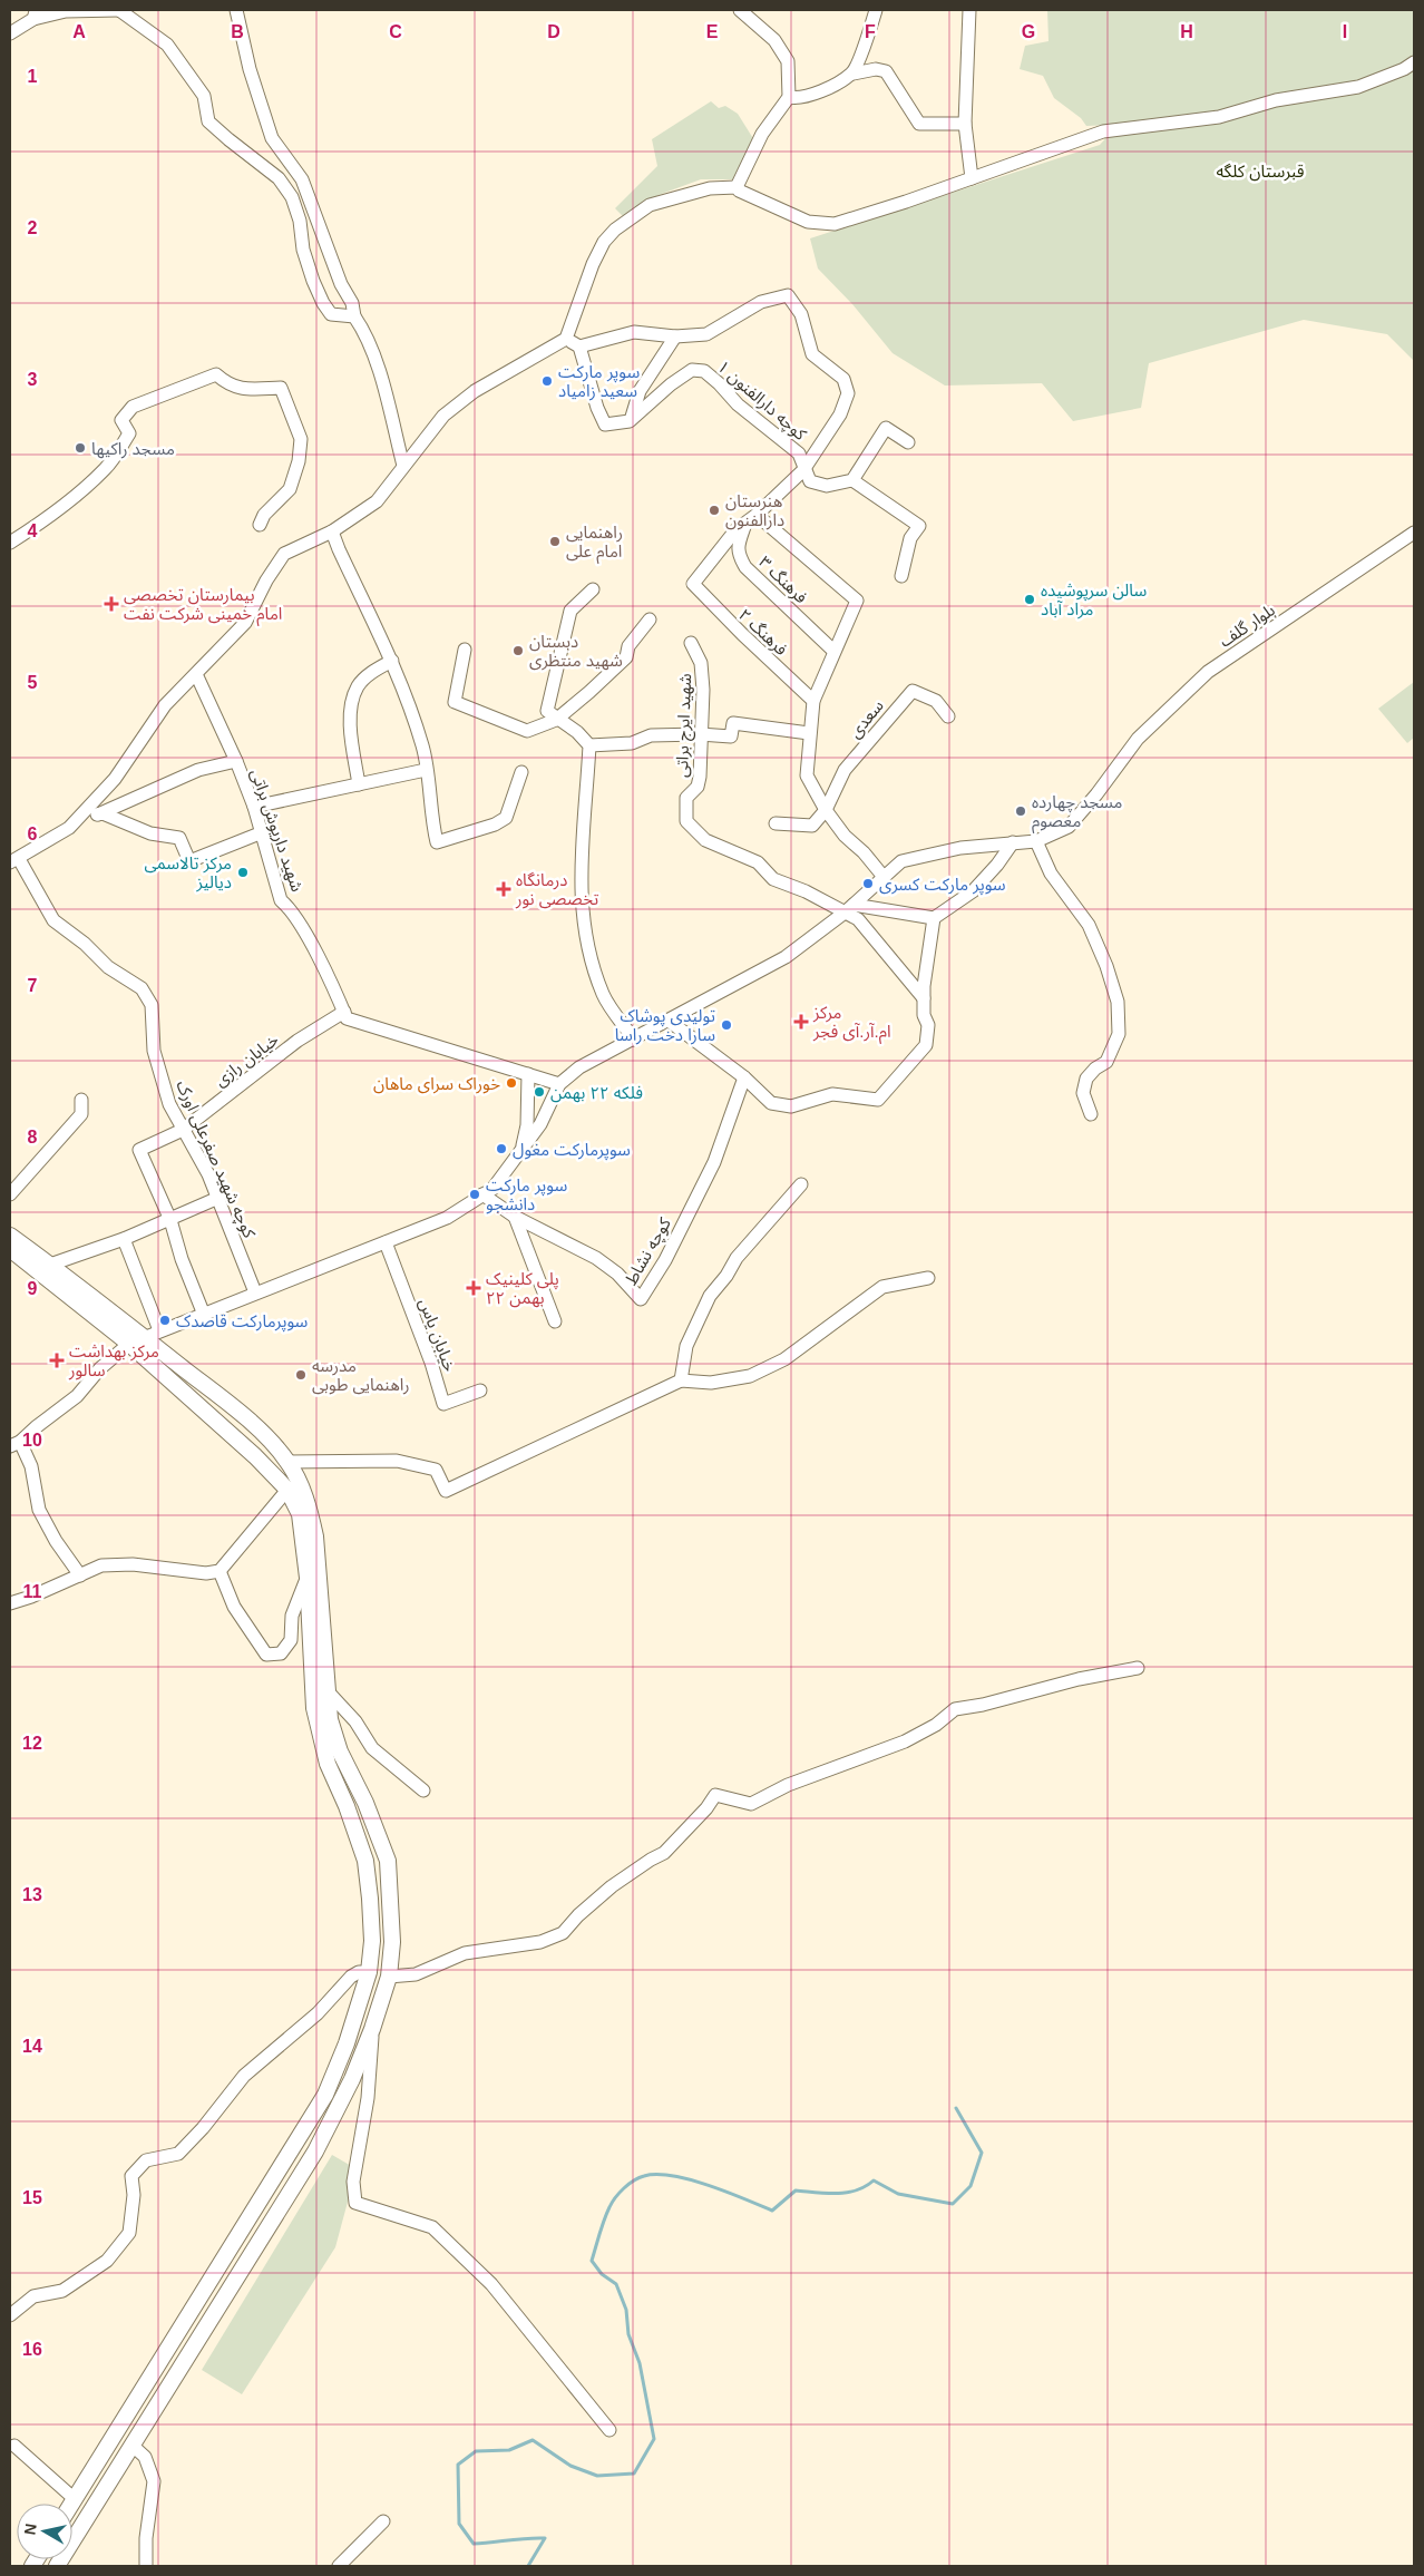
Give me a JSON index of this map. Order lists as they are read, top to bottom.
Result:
{
  "streets": {
    "street": [
      "کوچه دارالفنون ۱",
      "فرهنگ ۳",
      "بلوار گلف",
      "فرهنگ ۲",
      "سعدی",
      "شهید ایرج براتی",
      "شهید داریوش براتی",
      "خیابان رازی",
      "کوچه شهید صفرعلی اورک",
      "کوچه نشاط",
      "خیابان یاس"
    ]
  },
  "crossings": [
    ["فرهنگ ۳", "فرهنگ ۲"],
    ["شهید داریوش براتی", "خیابان رازی"],
    ["خیابان رازی", "کوچه شهید صفرعلی اورک"]
  ],
  "parks": ["قبرستان کلگه"],
  "places": {
    "other": [
      "سوپر مارکت سعید زامیاد",
      "مسجد راکیها",
      "هنرستان دارالفنون",
      "راهنمایی امام علی",
      "سالن سرپوشیده مراد آباد",
      "دبستان شهید منتظری",
      "مسجد چهارده معصوم",
      "مرکز تالاسمی دیالیز",
      "سوپر مارکت کسری",
      "تولیدی پوشاک سارا دخت راسا",
      "خوراک سرای ماهان",
      "فلکه ۲۲ بهمن",
      "سوپرمارکت مغول",
      "سوپر مارکت دانشجو",
      "سوپرمارکت قاصدک",
      "مدرسه راهنمایی طوبی"
    ],
    "health": [
      "بیمارستان تخصصی امام خمینی شرکت نفت",
      "درمانگاه تخصصی نور",
      "مرکز ام.آر.آی فجر",
      "پلی کلینیک ۲۲ بهمن",
      "مرکز بهداشت سالور"
    ]
  },
  "north": "left",
  "grid": {
    "columns": [
      "A",
      "B",
      "C",
      "D",
      "E",
      "F",
      "G",
      "H",
      "I"
    ],
    "rows": [
      "1",
      "2",
      "3",
      "4",
      "5",
      "6",
      "7",
      "8",
      "9",
      "10",
      "11",
      "12",
      "13",
      "14",
      "15",
      "16"
    ]
  }
}
